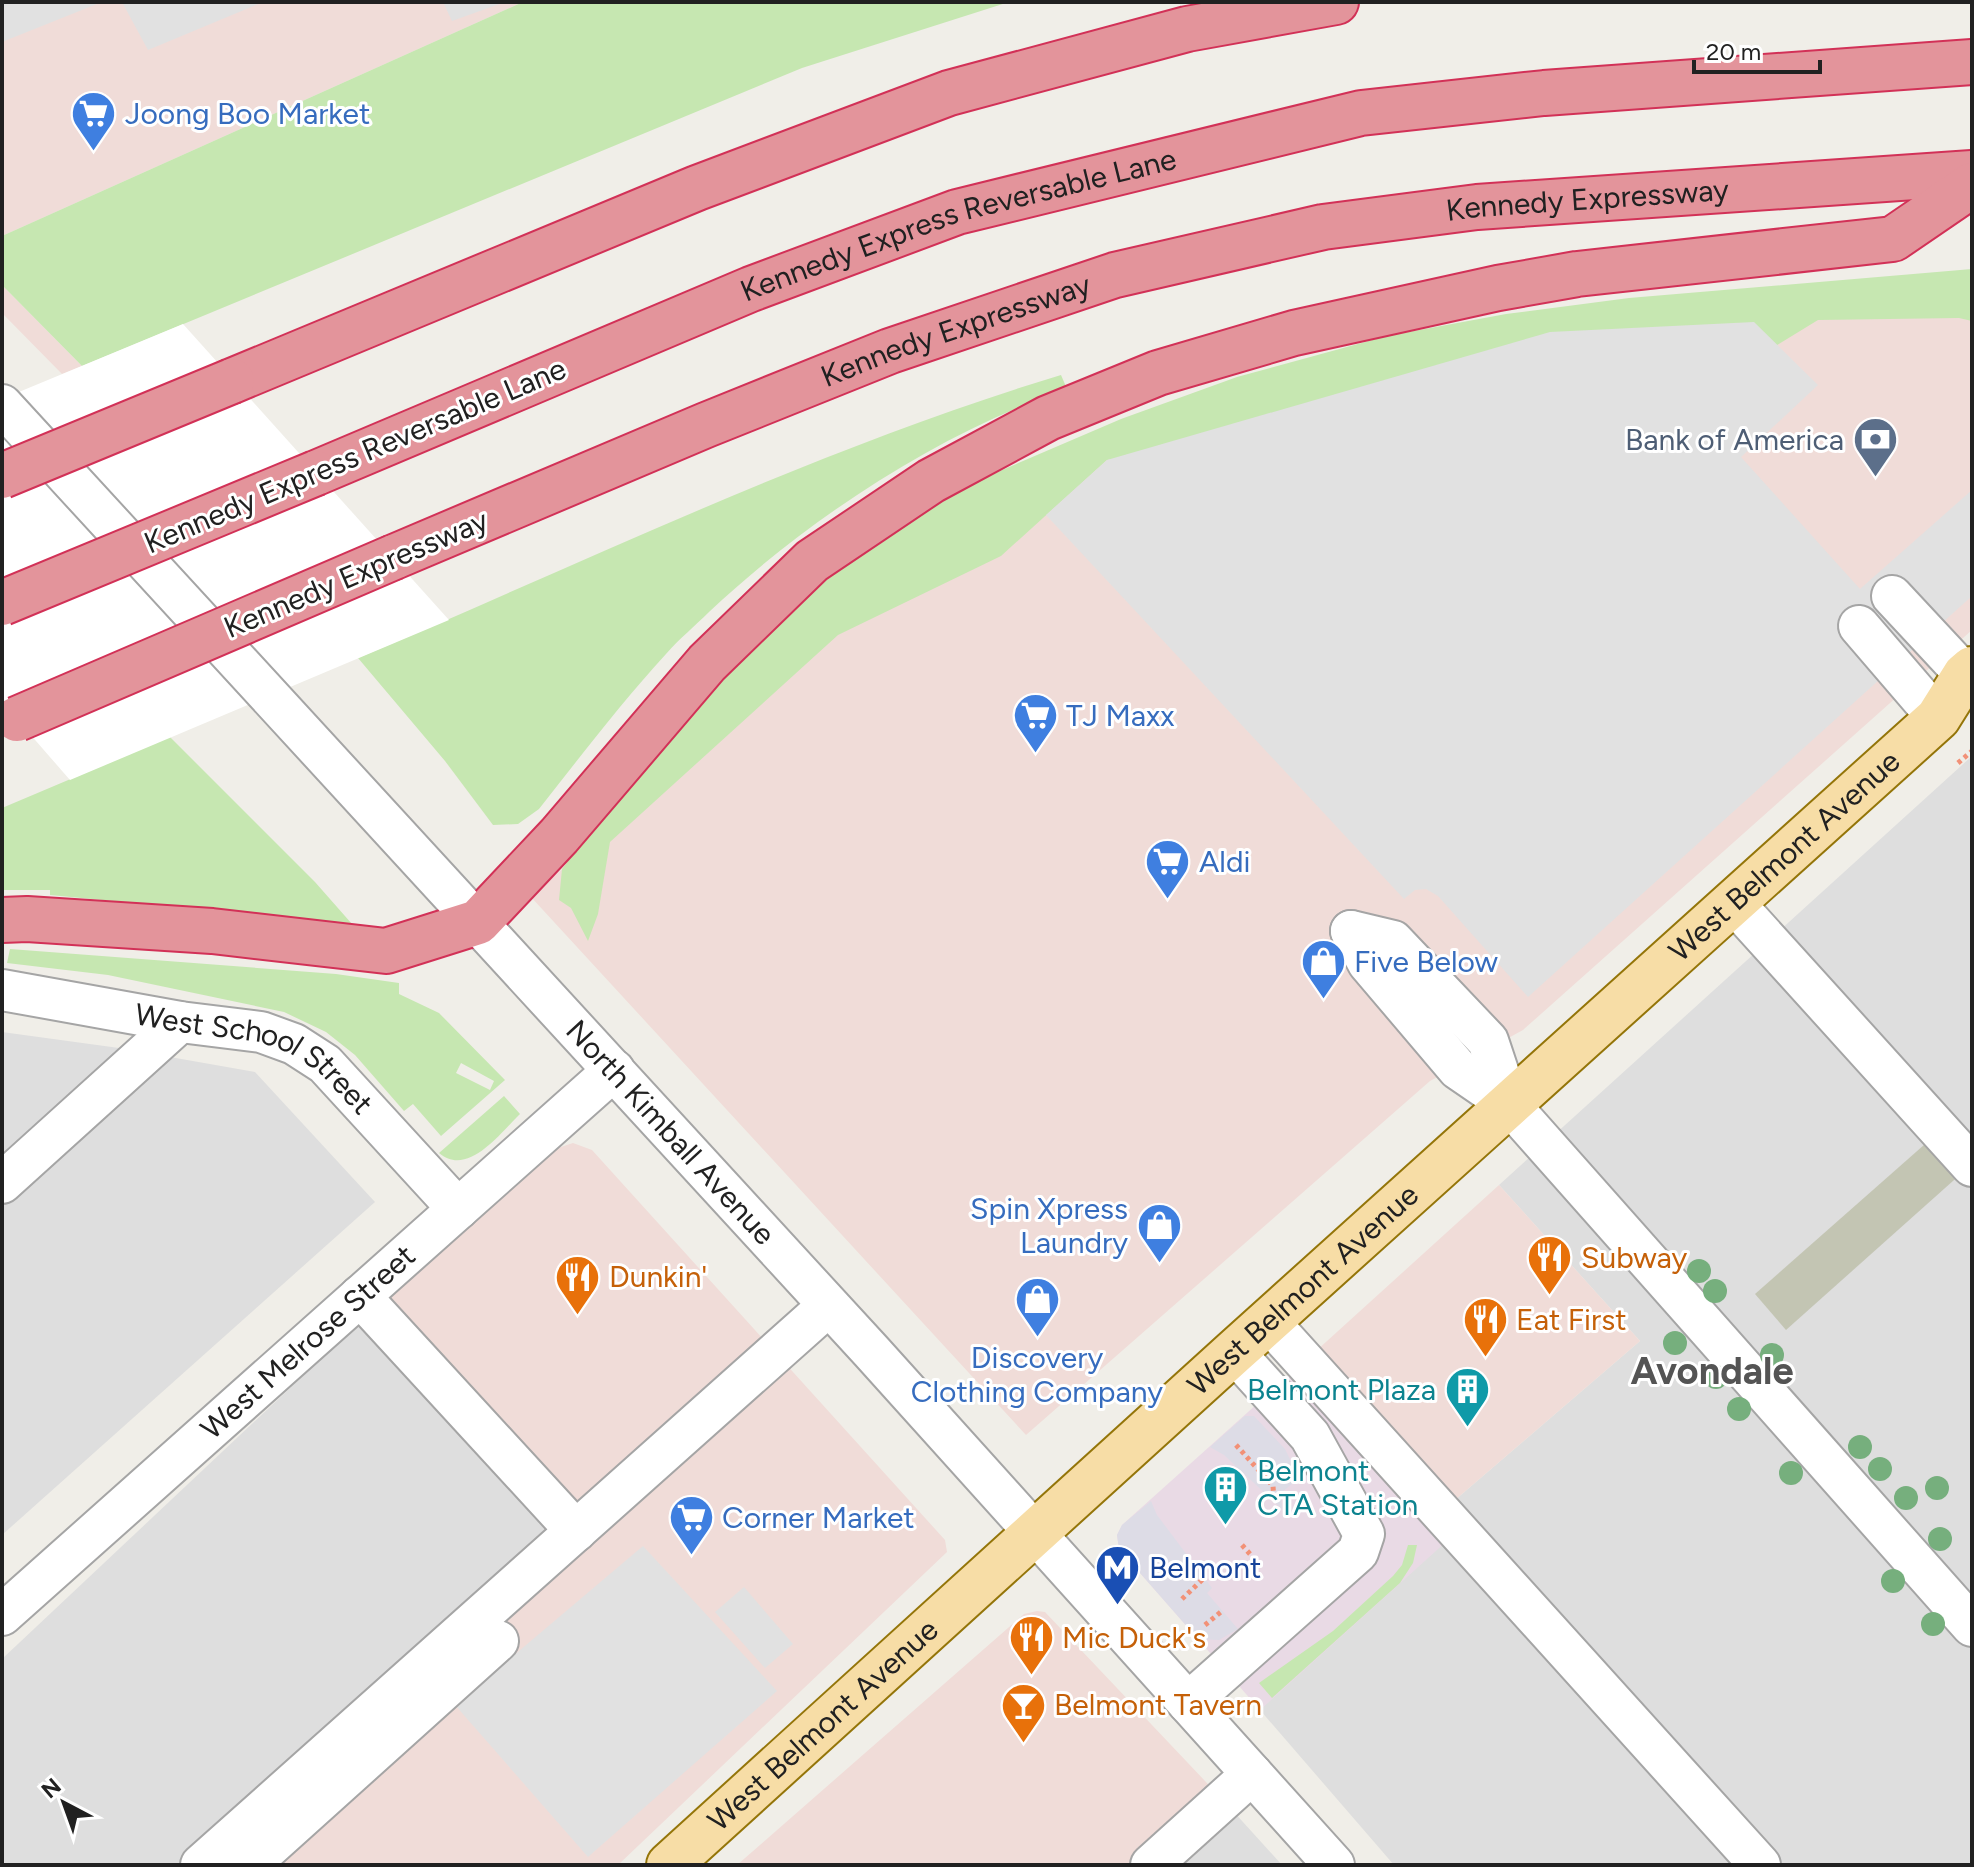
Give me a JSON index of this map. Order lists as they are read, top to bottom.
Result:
{
  "streets": {
    "highway": ["Kennedy Expressway", "Kennedy Express Reversable Lane"],
    "main road": ["West Belmont Avenue"],
    "street": ["West School Street", "North Kimball Avenue", "West Melrose Street"]
  },
  "crossings": [
    ["West Belmont Avenue", "North Kimball Avenue"],
    ["West School Street", "West Melrose Street"],
    ["North Kimball Avenue", "West Melrose Street"]
  ],
  "districts": ["Avondale"],
  "places": {
    "supermarket": [
      "Joong Boo Market",
      "TJ Maxx",
      "Aldi",
      "Corner Market"
    ],
    "bank": ["Bank of America"],
    "shop": ["Five Below", "Spin Xpress Laundry", "Discovery Clothing Company"],
    "restaurant": [
      "Subway",
      "Dunkin'",
      "Eat First",
      "Mic Duck's"
    ],
    "building": ["Belmont Plaza", "Belmont CTA Station"],
    "metro station": ["Belmont"],
    "bar": ["Belmont Tavern"]
  },
  "scale_bar": "20 m",
  "north": "top left"
}
